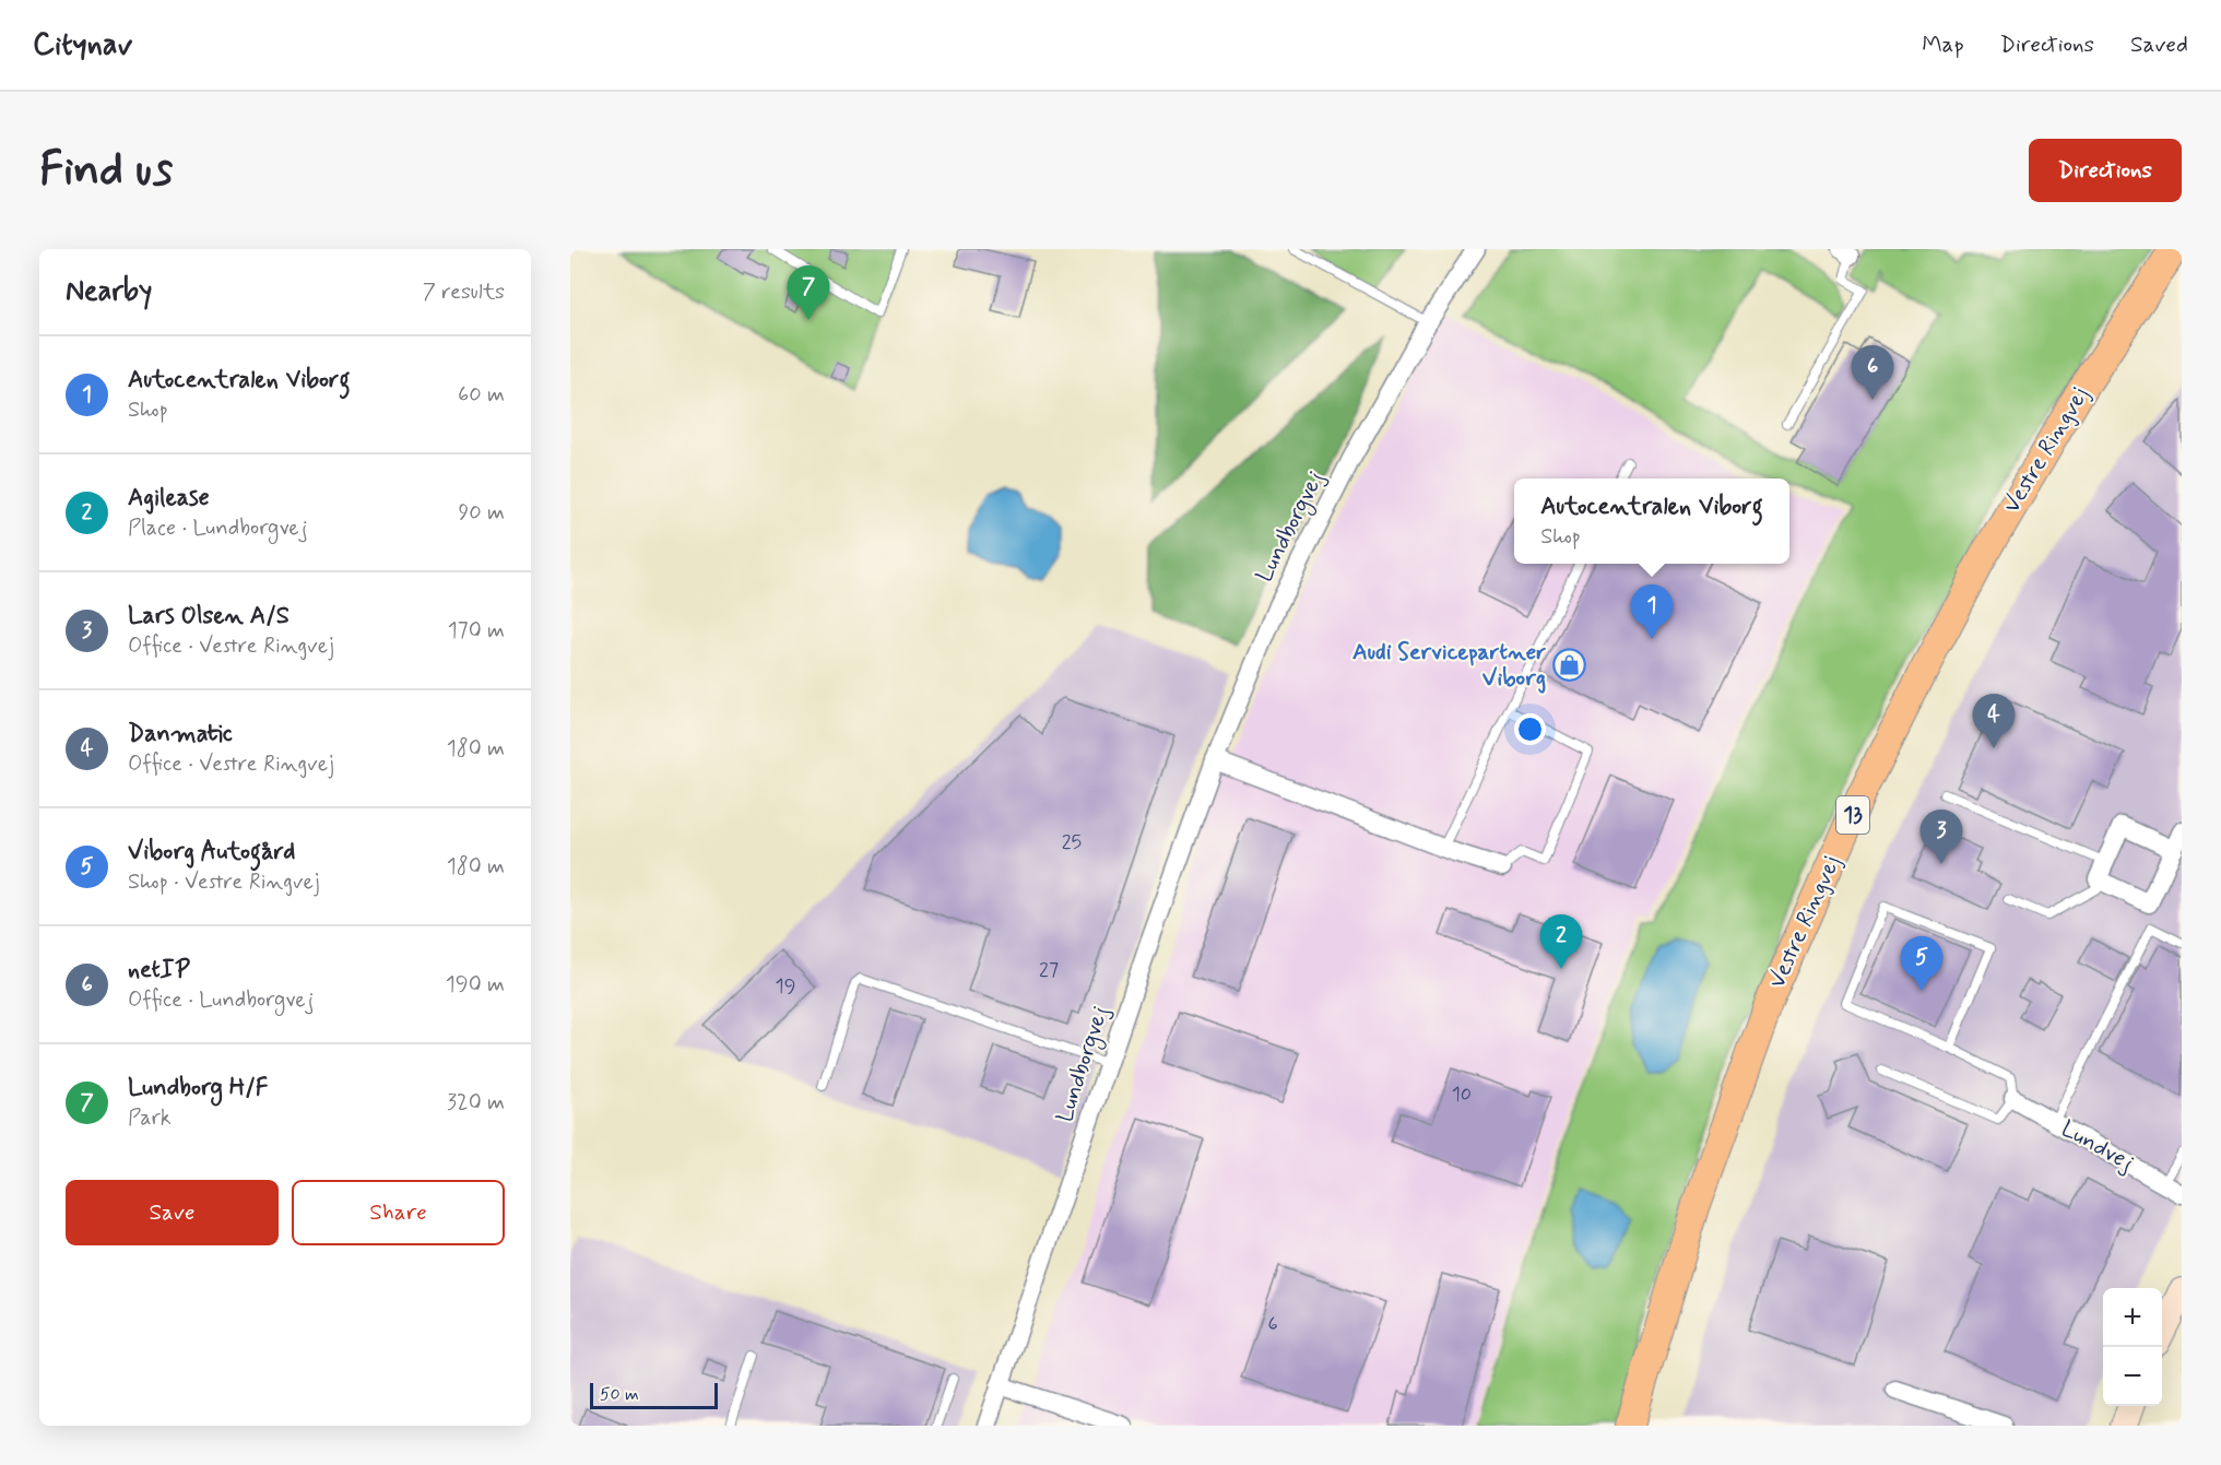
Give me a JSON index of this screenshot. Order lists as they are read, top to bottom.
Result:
{
  "streets": {
    "main road": ["Vestre Ringvej", "13"],
    "street": ["Lundborgvej", "Lundvej"]
  },
  "places": {
    "shop": ["Audi Servicepartner Viborg"]
  },
  "house_numbers": [
    "25",
    "27",
    "19",
    "10",
    "6"
  ],
  "scale_bar": "50 m",
  "page": {
    "header": "Citynav",
    "nav": ["Map", "Directions", "Saved"],
    "buttons": [
      "Directions",
      ["Save", "Share"]
    ],
    "title": "Find us",
    "heading": ["Nearby", "7 results"],
    "pins": [
      "7",
      "6",
      "1",
      "4",
      "3",
      "2",
      "5"
    ],
    "list": [
      {
        "mark": "1",
        "name": "Autocentralen Viborg",
        "note": "Shop",
        "value": "60 m"
      },
      {
        "mark": "2",
        "name": "Agilease",
        "note": "Place · Lundborgvej",
        "value": "90 m"
      },
      {
        "mark": "3",
        "name": "Lars Olsen A/S",
        "note": "Office · Vestre Ringvej",
        "value": "170 m"
      },
      {
        "mark": "4",
        "name": "Danmatic",
        "note": "Office · Vestre Ringvej",
        "value": "180 m"
      },
      {
        "mark": "5",
        "name": "Viborg Autogård",
        "note": "Shop · Vestre Ringvej",
        "value": "180 m"
      },
      {
        "mark": "6",
        "name": "netIP",
        "note": "Office · Lundborgvej",
        "value": "190 m"
      },
      {
        "mark": "7",
        "name": "Lundborg H/F",
        "note": "Park",
        "value": "320 m"
      }
    ],
    "popup": ["Autocentralen Viborg", "Shop"],
    "map_buttons": ["+", "−"],
    "scale": "50 m"
  }
}
